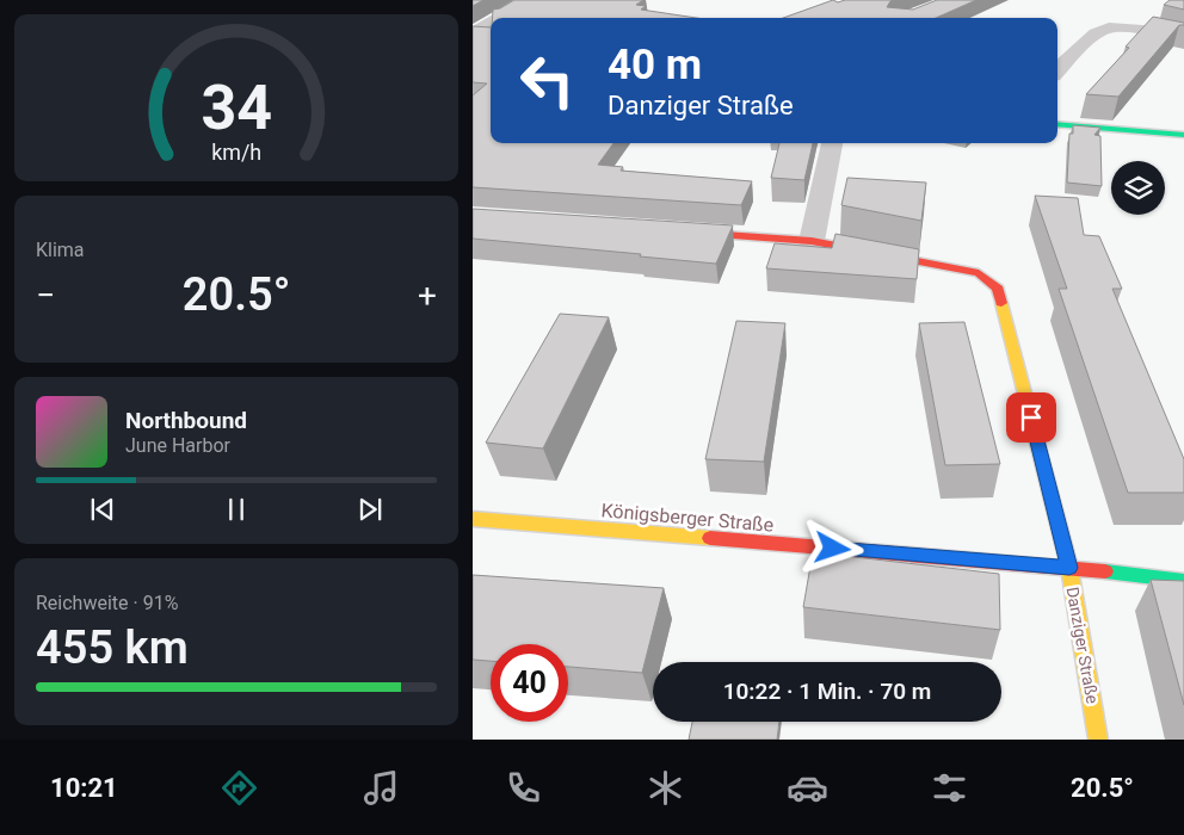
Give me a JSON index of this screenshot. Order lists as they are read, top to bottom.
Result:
{
  "streets": {
    "street": ["Königsberger Straße", "Danziger Straße"]
  },
  "crossings": [
    ["Königsberger Straße", "Danziger Straße"]
  ],
  "page": {
    "turn": ["40 m", "Danziger Straße"],
    "tile": [
      "Klima",
      ["Reichweite · 91%", "455 km"]
    ],
    "heat": ["−", "20.5°", "+"],
    "song": ["Northbound", "June Harbor"],
    "limit": "40",
    "trip": "10:22 · 1 Min. · 70 m",
    "tabs": ["10:21", "20.5°"],
    "gauge": ["34", "km/h"]
  }
}
